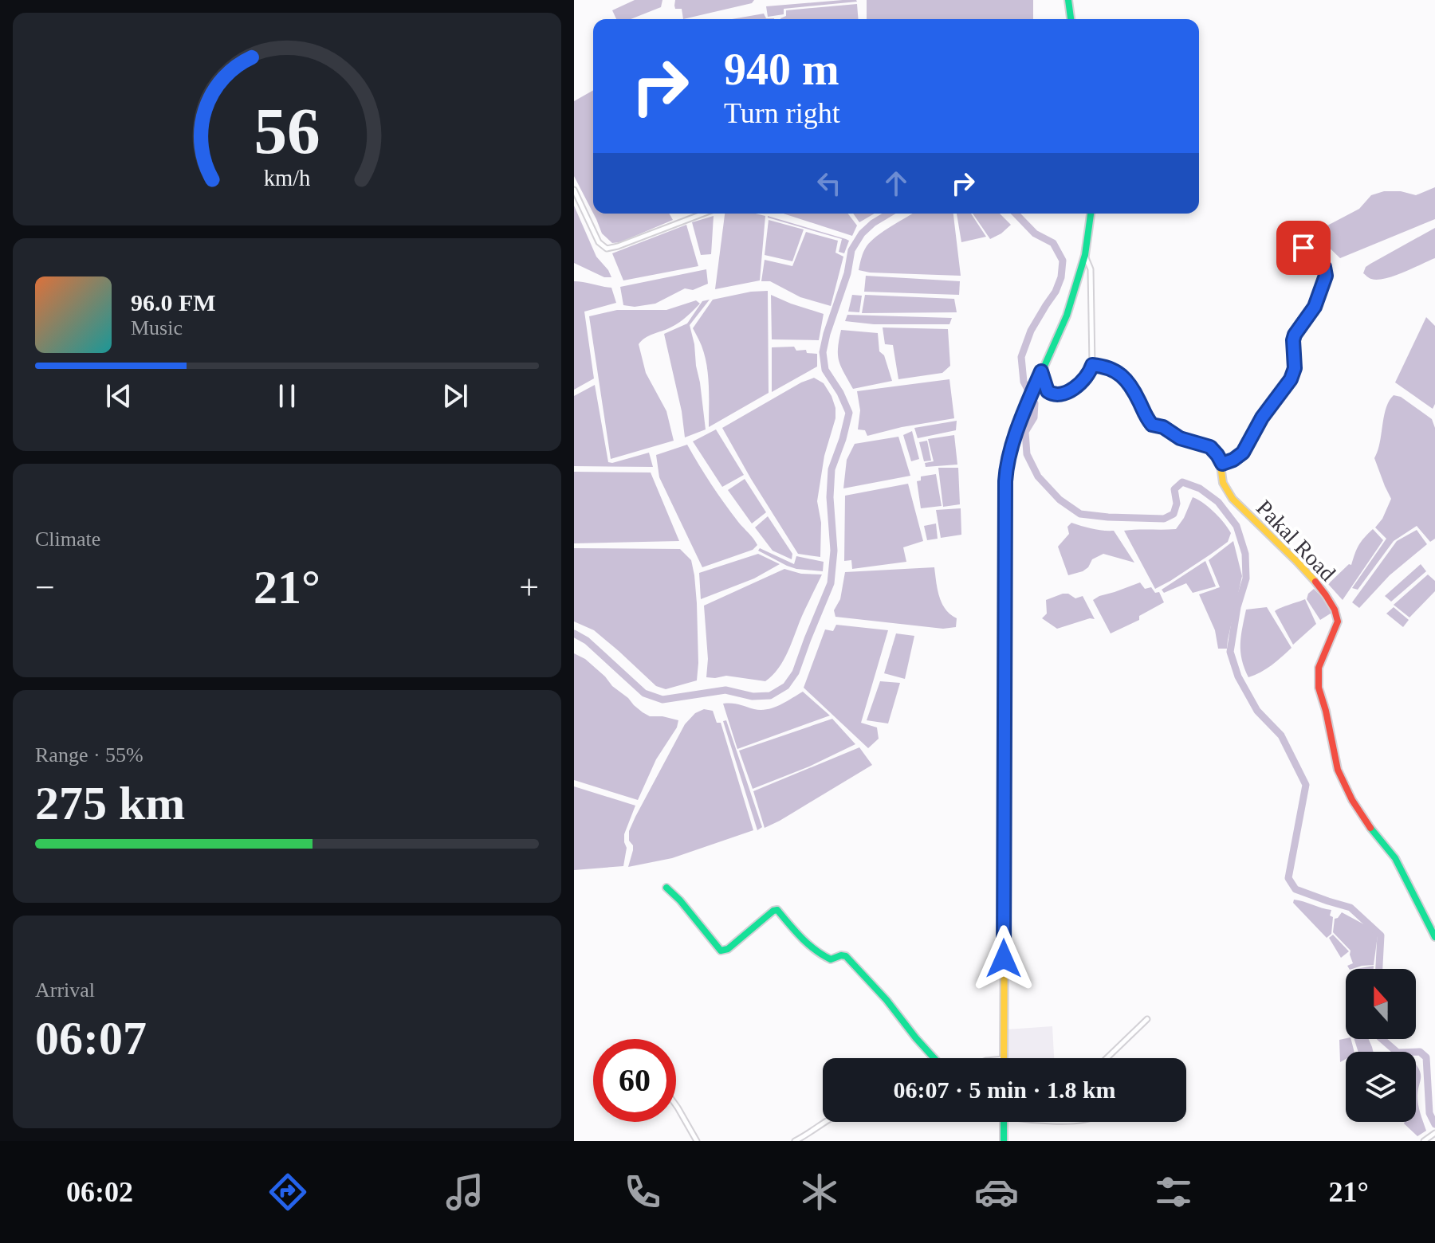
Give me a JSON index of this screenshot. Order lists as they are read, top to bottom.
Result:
{
  "streets": {
    "street": ["Pakal Road"]
  },
  "north": "top",
  "page": {
    "turn": ["940 m", "Turn right"],
    "song": ["96.0 FM", "Music"],
    "tile": [
      "Climate",
      ["Range · 55%", "275 km"],
      ["Arrival", "06:07"]
    ],
    "heat": ["−", "21°", "+"],
    "limit": "60",
    "trip": "06:07 · 5 min · 1.8 km",
    "tabs": ["06:02", "21°"],
    "gauge": ["56", "km/h"]
  }
}
